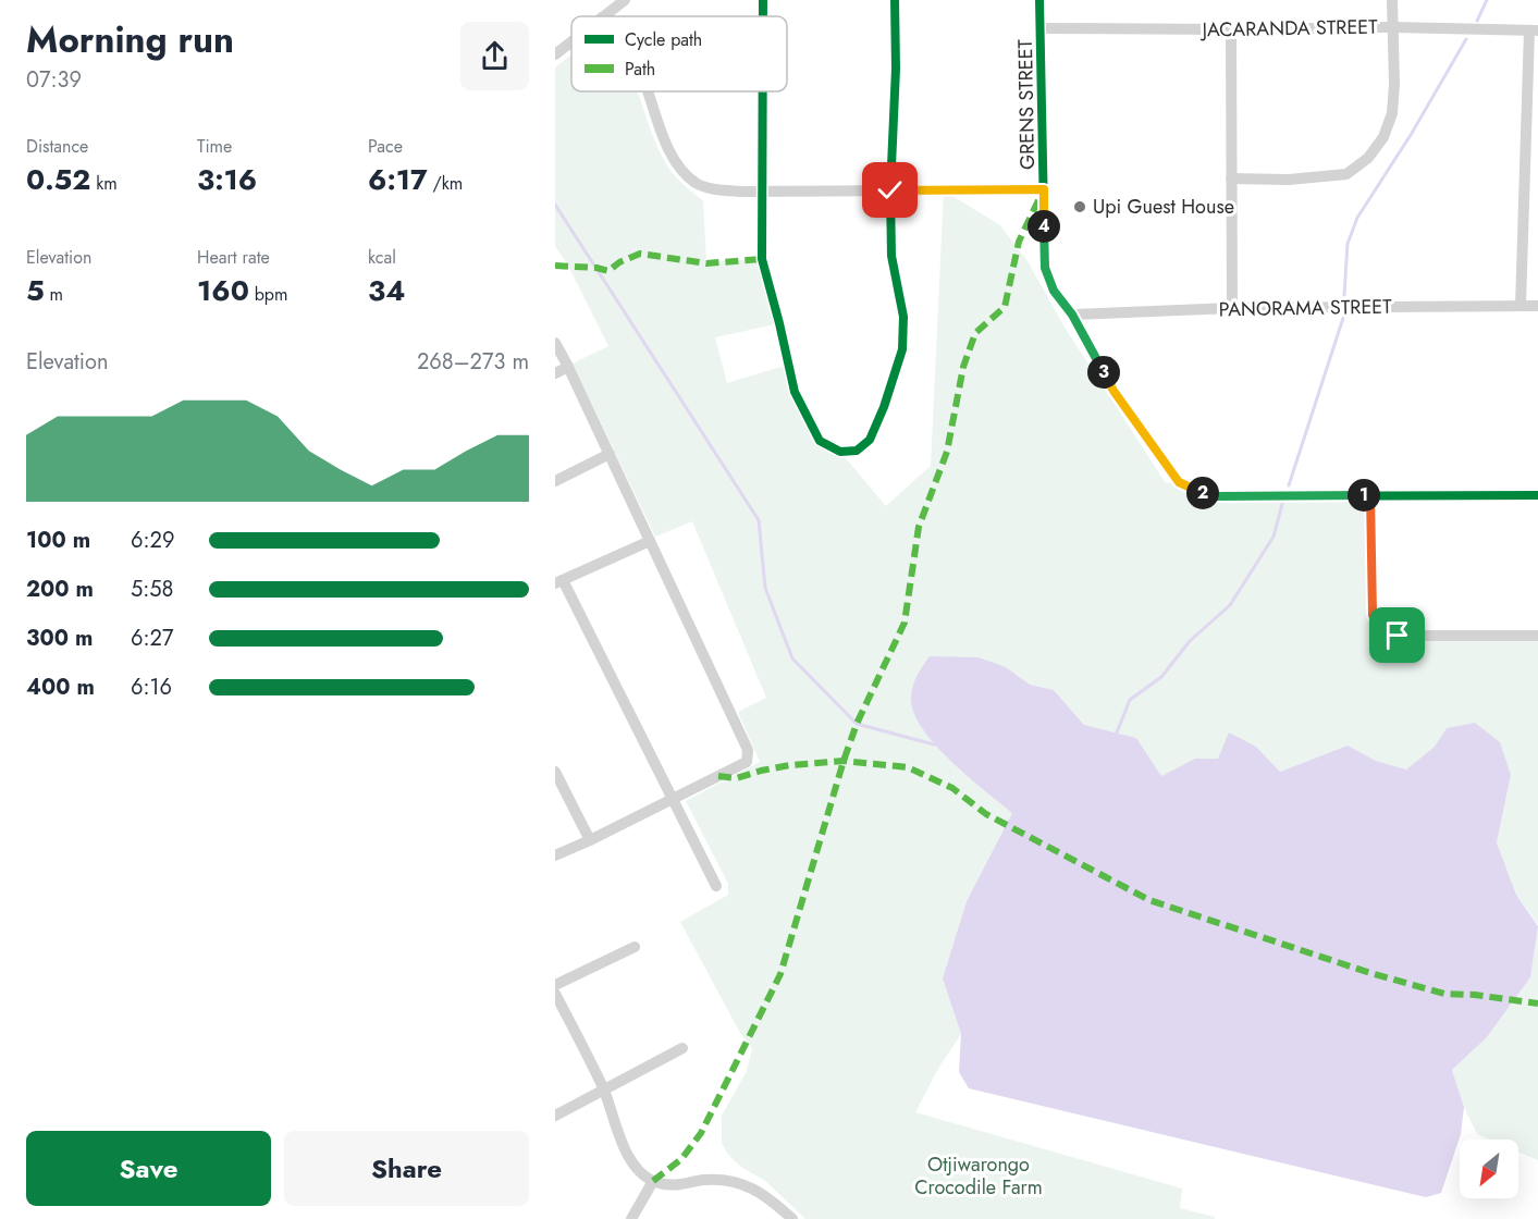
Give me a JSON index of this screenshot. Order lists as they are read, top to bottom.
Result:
{
  "streets": {
    "street": ["JACARANDA STREET", "GRENS STREET", "PANORAMA STREET"]
  },
  "crossings": [
    ["JACARANDA STREET", "GRENS STREET"],
    ["GRENS STREET", "PANORAMA STREET"]
  ],
  "parks": ["Otjiwarongo Crocodile Farm"],
  "places": ["Upi Guest House"],
  "legend": ["Cycle path", "Path"],
  "north": "bottom left",
  "page": {
    "heading": ["Morning run", "07:39"],
    "stats": [
      ["Distance", "0.52 km"],
      ["Time", "3:16"],
      ["Pace", "6:17 /km"],
      ["Elevation", "5 m"],
      ["Heart rate", "160 bpm"],
      ["kcal", "34"]
    ],
    "pins": [
      "4",
      "3",
      "2",
      "1"
    ],
    "chart": ["Elevation", "268–273 m"],
    "list": [
      {
        "name": "100 m",
        "note": "6:29"
      },
      {
        "name": "200 m",
        "note": "5:58"
      },
      {
        "name": "300 m",
        "note": "6:27"
      },
      {
        "name": "400 m",
        "note": "6:16"
      }
    ],
    "buttons": ["Save", "Share"]
  }
}
